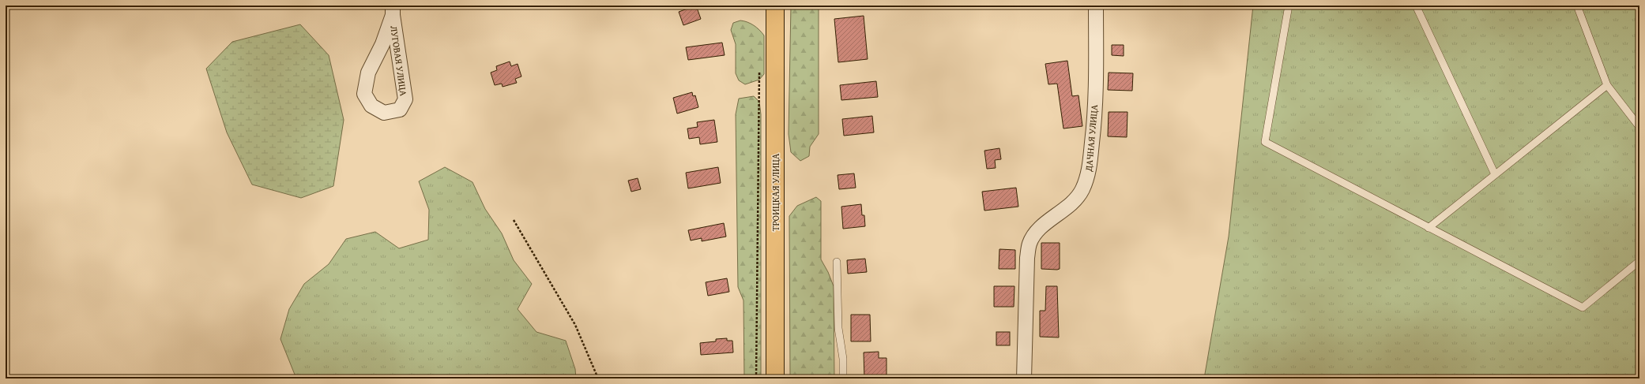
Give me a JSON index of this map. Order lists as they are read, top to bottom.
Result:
{
  "streets": {
    "main road": ["ТРОИЦКАЯ УЛИЦА"],
    "street": ["ЛУГОВАЯ УЛИЦА", "ДАЧНАЯ УЛИЦА"]
  }
}
